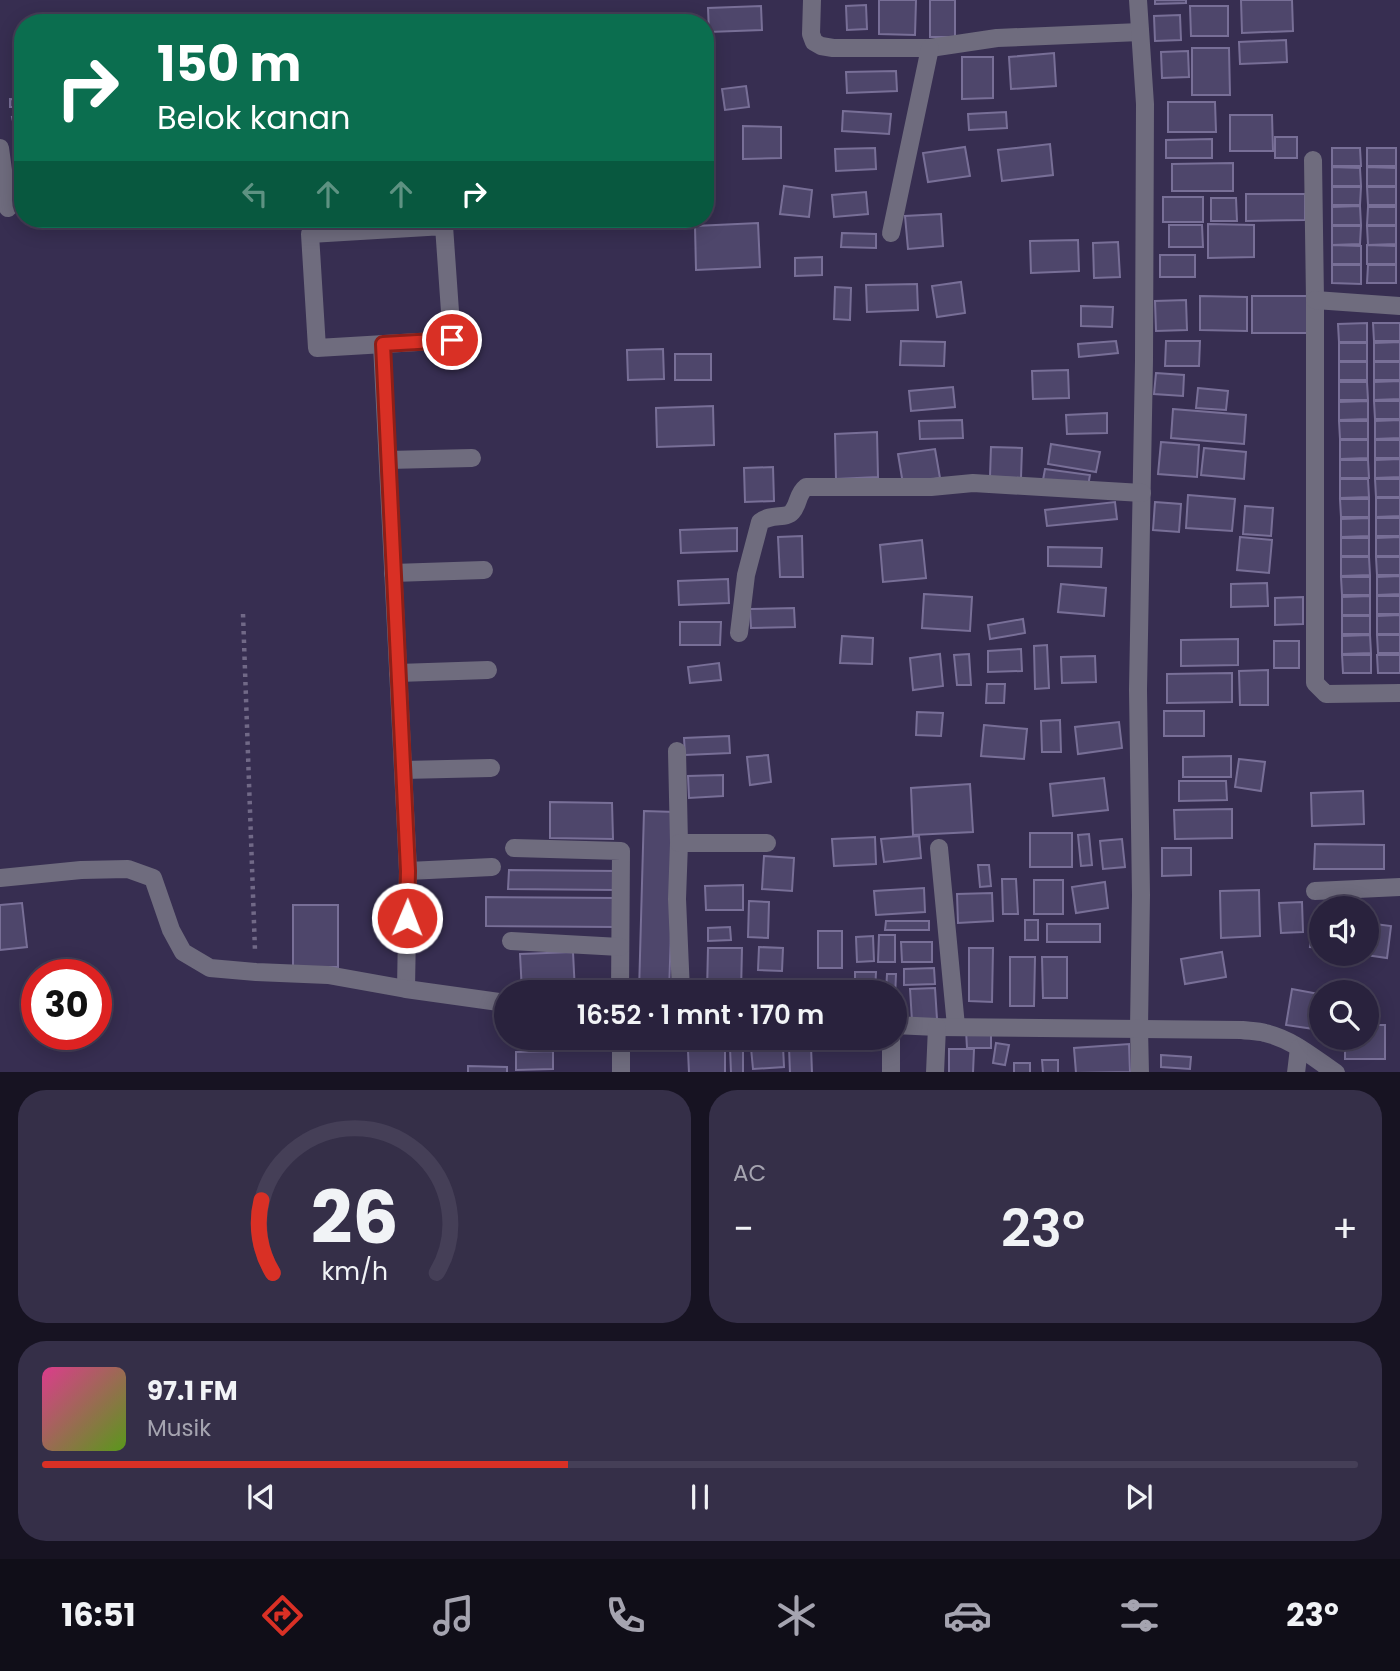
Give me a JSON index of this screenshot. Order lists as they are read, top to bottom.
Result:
{
  "page": {
    "turn": ["150 m", "Belok kanan"],
    "limit": "30",
    "trip": "16:52 · 1 mnt · 170 m",
    "tile": "AC",
    "heat": ["−", "23°", "+"],
    "song": ["97.1 FM", "Musik"],
    "tabs": ["16:51", "23°"],
    "gauge": ["26", "km/h"]
  }
}
